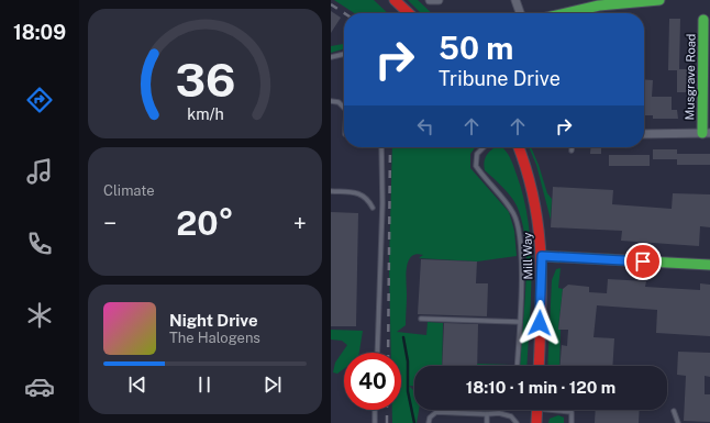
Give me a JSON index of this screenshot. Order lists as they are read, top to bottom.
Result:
{
  "streets": {
    "street": ["Musgrave Road", "Mill Way"]
  },
  "page": {
    "tabs": "18:09",
    "turn": ["50 m", "Tribune Drive"],
    "tile": "Climate",
    "heat": ["−", "20°", "+"],
    "song": ["Night Drive", "The Halogens"],
    "limit": "40",
    "trip": "18:10 · 1 min · 120 m",
    "gauge": ["36", "km/h"]
  }
}
